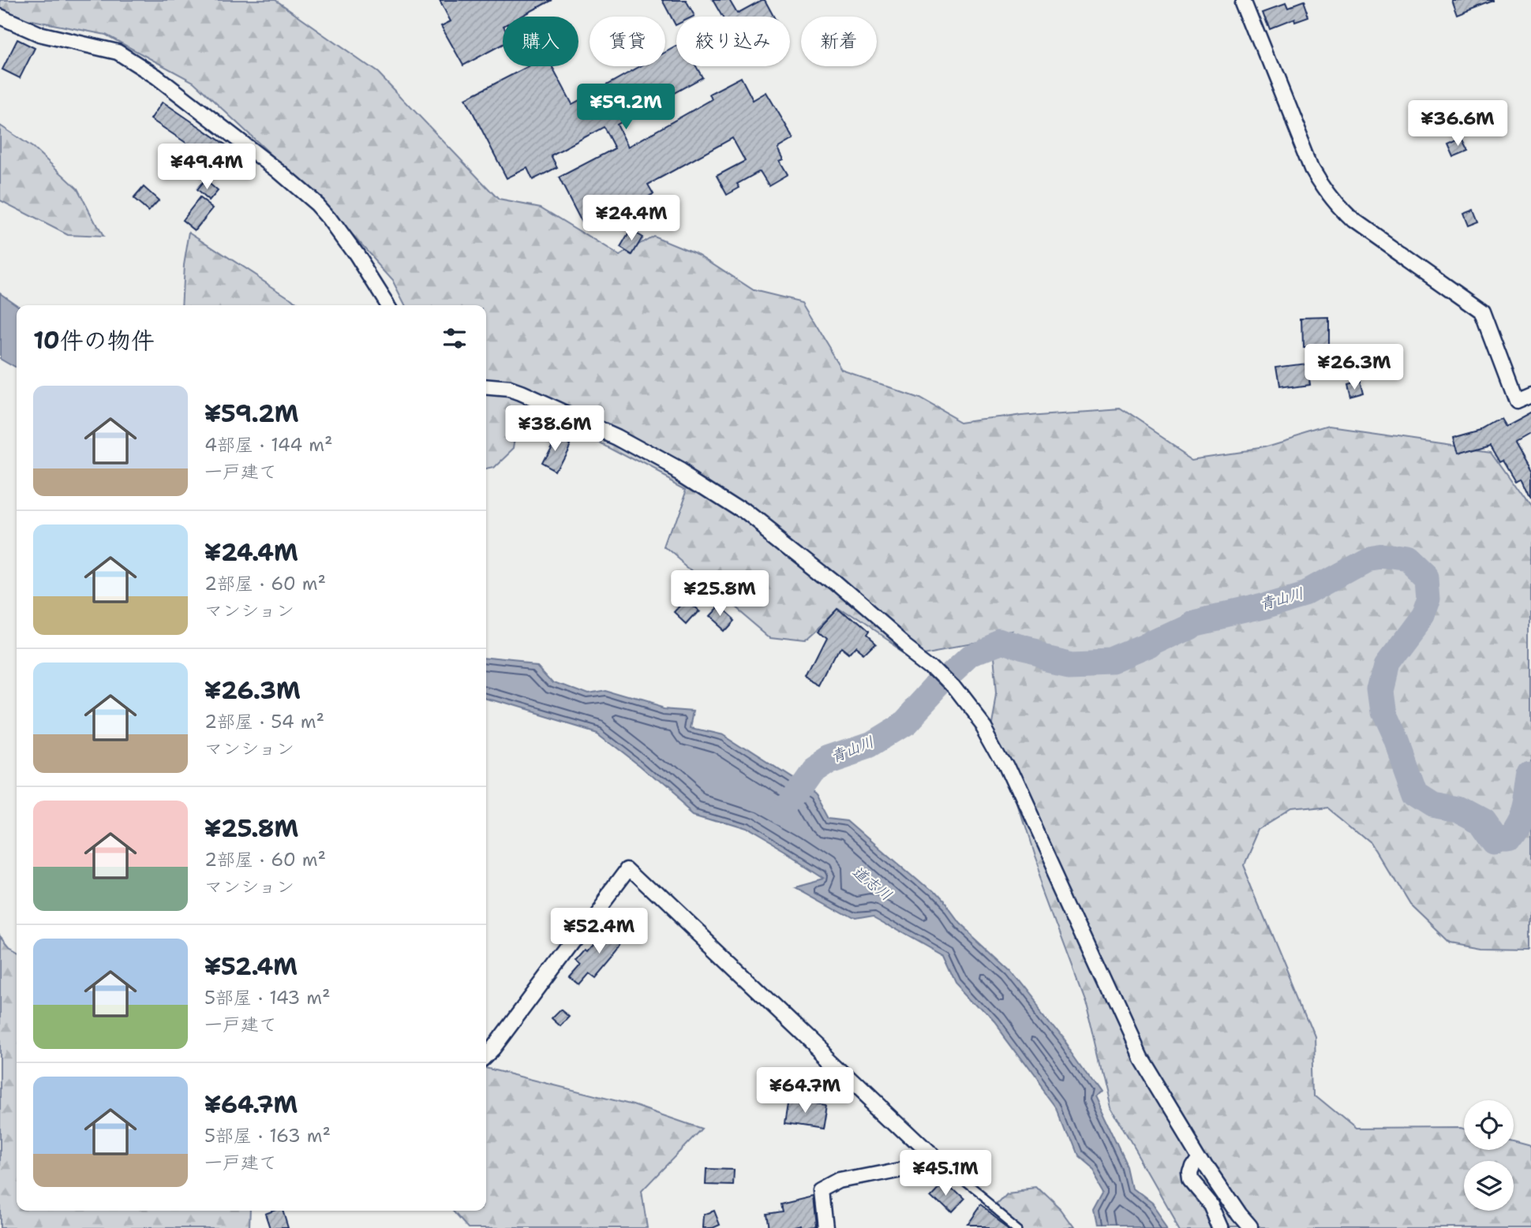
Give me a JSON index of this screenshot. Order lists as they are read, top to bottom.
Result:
{
  "water": ["青山川", "道志川"],
  "page": {
    "chip": [
      "購入",
      "賃貸",
      "絞り込み",
      "新着"
    ],
    "price": [
      "¥59.2M",
      "¥36.6M",
      "¥49.4M",
      "¥24.4M",
      "¥26.3M",
      "¥38.6M",
      "¥25.8M",
      "¥52.4M",
      "¥64.7M",
      "¥45.1M"
    ],
    "heading": "10件の物件",
    "list": [
      {
        "name": "¥59.2M",
        "note": "4部屋 · 144 m² · 一戸建て"
      },
      {
        "name": "¥24.4M",
        "note": "2部屋 · 60 m² · マンション"
      },
      {
        "name": "¥26.3M",
        "note": "2部屋 · 54 m² · マンション"
      },
      {
        "name": "¥25.8M",
        "note": "2部屋 · 60 m² · マンション"
      },
      {
        "name": "¥52.4M",
        "note": "5部屋 · 143 m² · 一戸建て"
      },
      {
        "name": "¥64.7M",
        "note": "5部屋 · 163 m² · 一戸建て"
      }
    ]
  }
}
